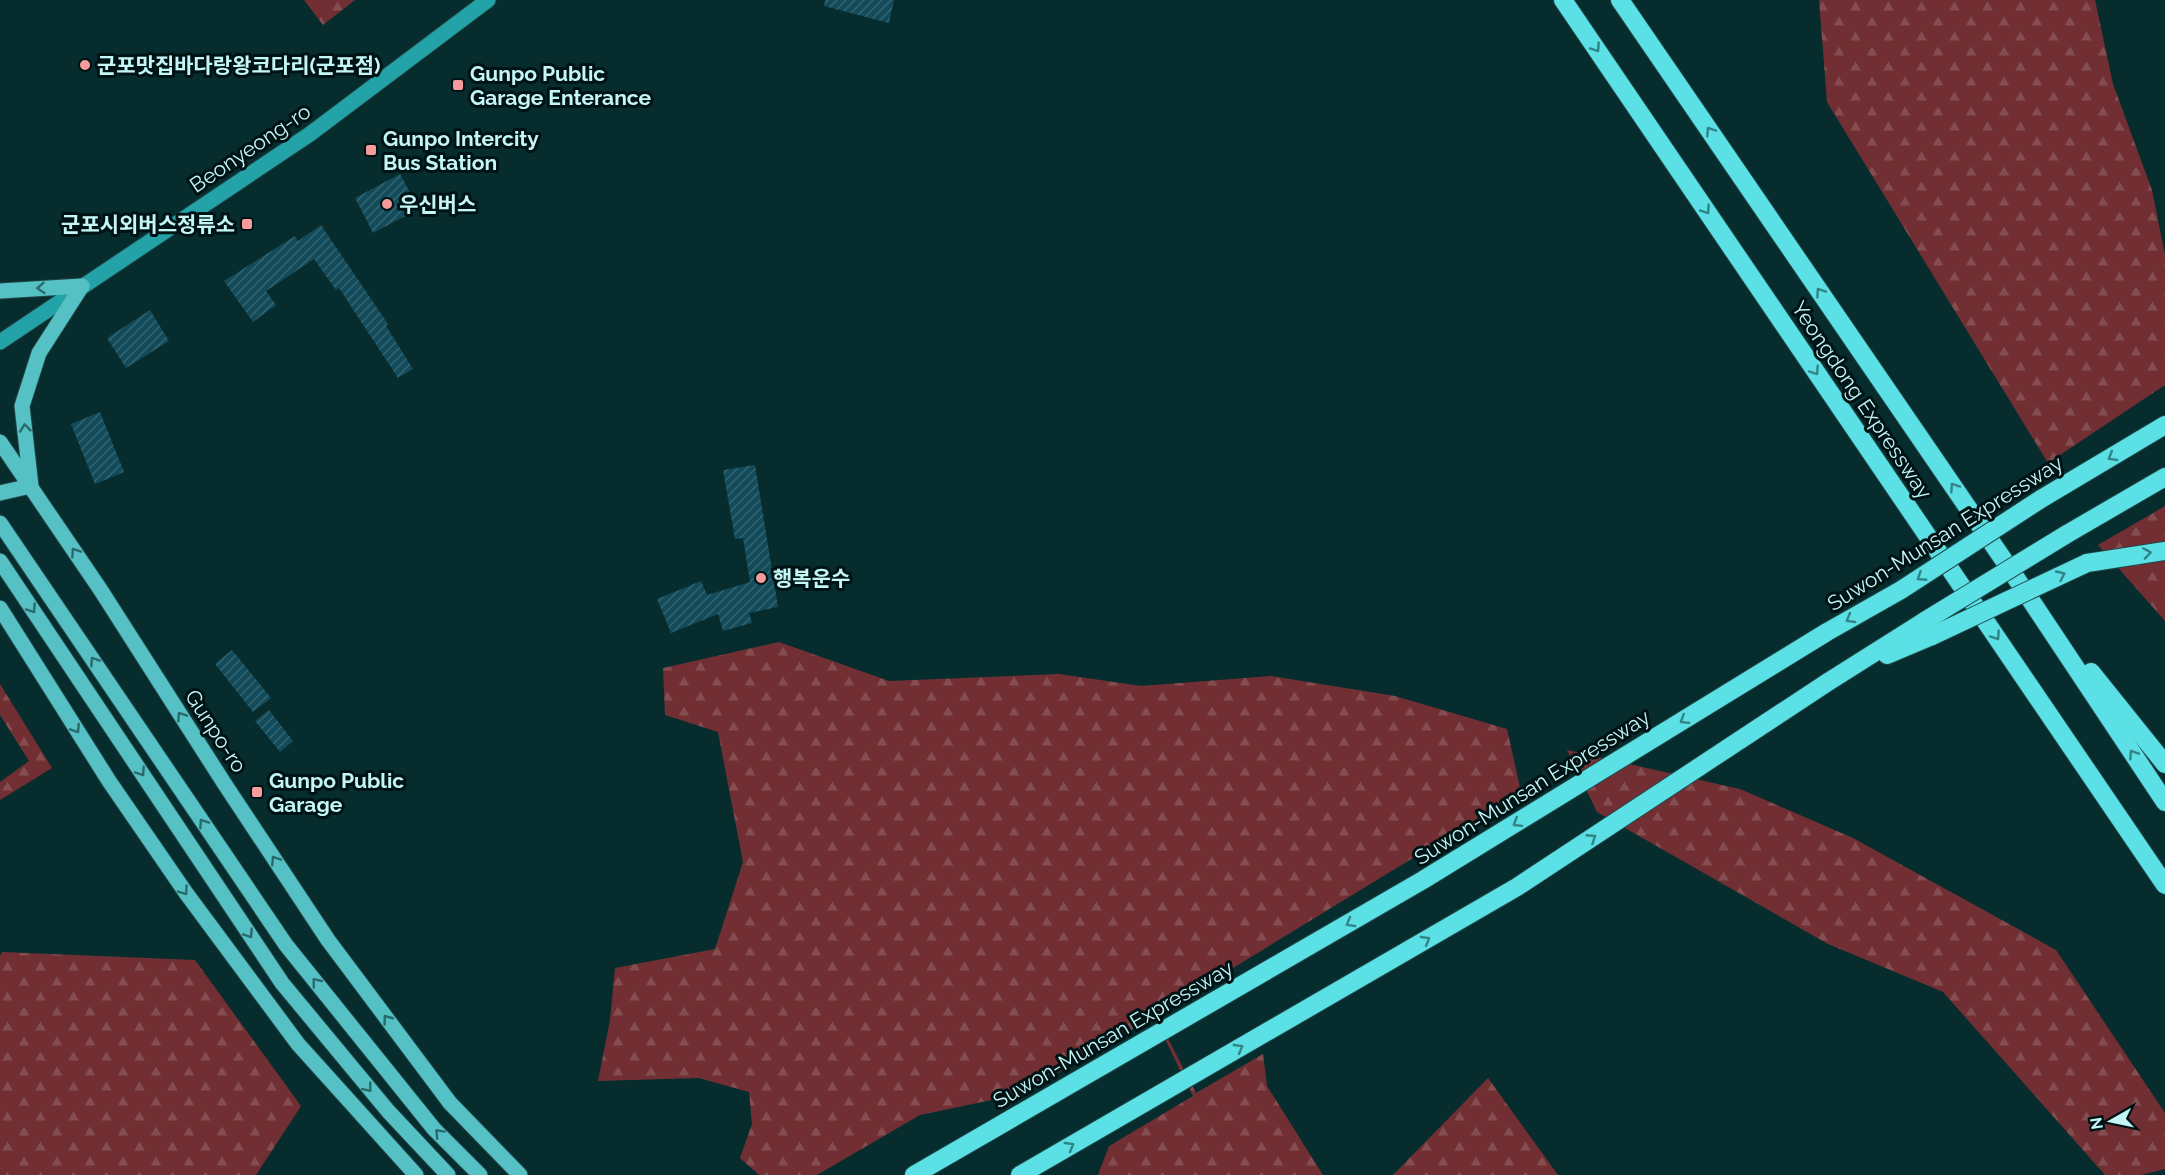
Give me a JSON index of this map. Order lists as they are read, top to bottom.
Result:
{
  "streets": {
    "highway": ["Yeongdong Expressway", "Suwon-Munsan Expressway"],
    "main road": ["Gunpo-ro"],
    "street": ["Beonyeong-ro"]
  },
  "places": {
    "other": ["군포맛집바다랑왕코다리(군포점)", "우신버스", "행복운수"],
    "transit": [
      "Gunpo Public Garage Enterance",
      "Gunpo Intercity Bus Station",
      "군포시외버스정류소",
      "Gunpo Public Garage"
    ]
  },
  "north": "left"
}
